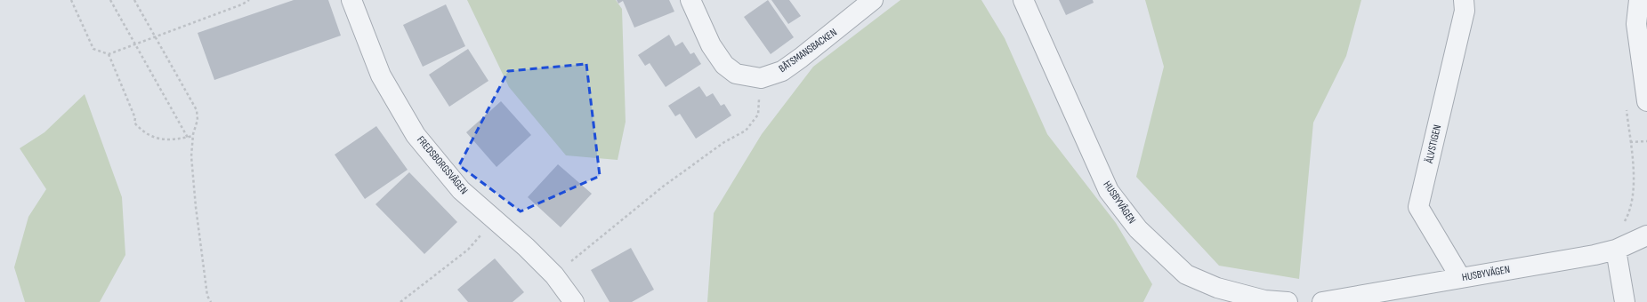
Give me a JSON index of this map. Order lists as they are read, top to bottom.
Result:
{
  "streets": {
    "street": [
      "BÅTSMANSBACKEN",
      "ÄLVSTIGEN",
      "FREDSBORGSVÄGEN",
      "HUSBYVÄGEN"
    ]
  },
  "crossings": [
    ["ÄLVSTIGEN", "HUSBYVÄGEN"]
  ]
}
